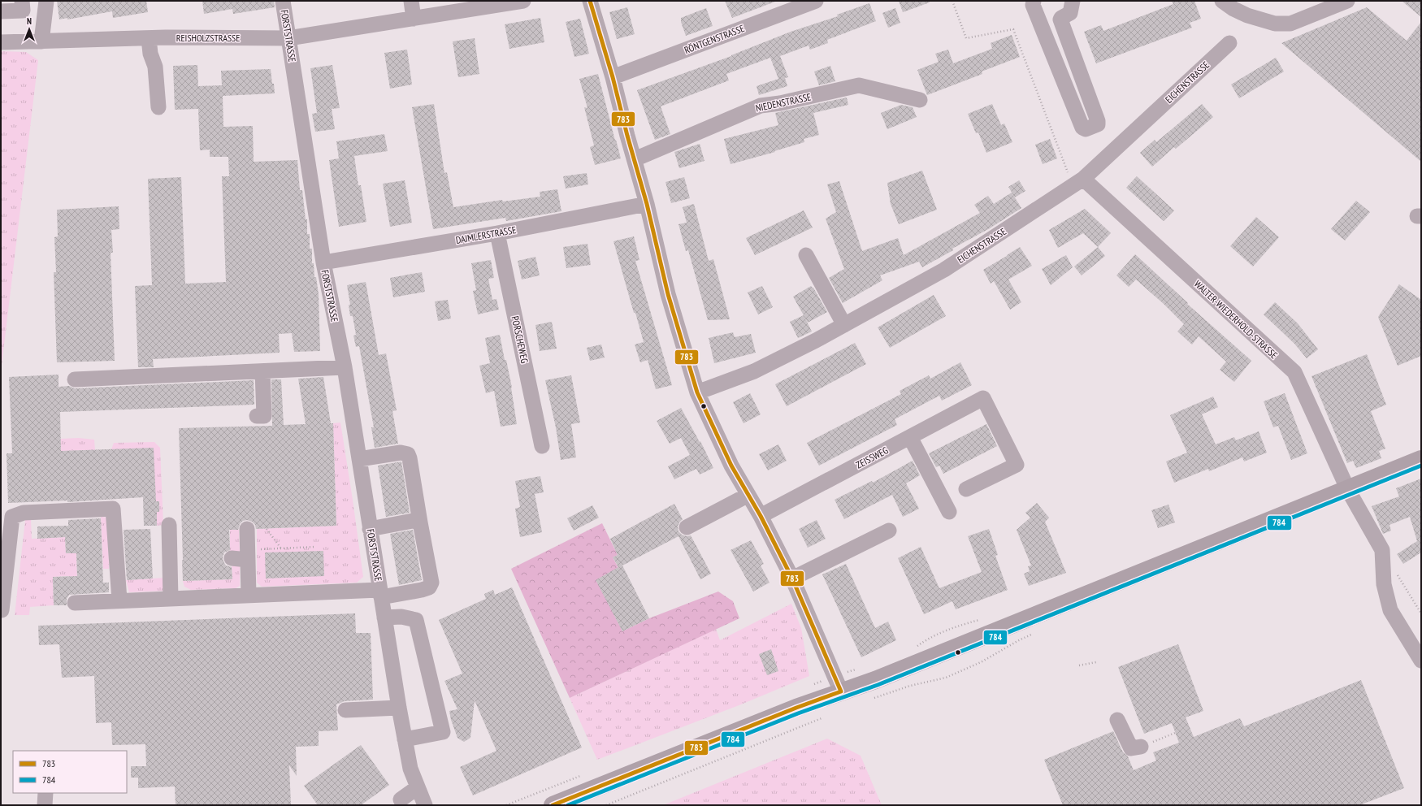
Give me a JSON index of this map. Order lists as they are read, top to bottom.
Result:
{
  "streets": {
    "street": [
      "FORSTSTRASSE",
      "REISHOLZSTRASSE",
      "RÖNTGENSTRASSE",
      "EICHENSTRASSE",
      "NIEDENSTRASSE",
      "DAIMLERSTRASSE",
      "WALTER-WIEDERHOLD-STRASSE",
      "PORSCHEWEG",
      "ZEISSWEG"
    ]
  },
  "crossings": [
    ["FORSTSTRASSE", "REISHOLZSTRASSE"],
    ["FORSTSTRASSE", "DAIMLERSTRASSE"],
    ["EICHENSTRASSE", "WALTER-WIEDERHOLD-STRASSE"],
    ["DAIMLERSTRASSE", "PORSCHEWEG"]
  ],
  "lines": ["transit line 783", "transit line 784"],
  "legend": ["783", "784"],
  "north": "top"
}
